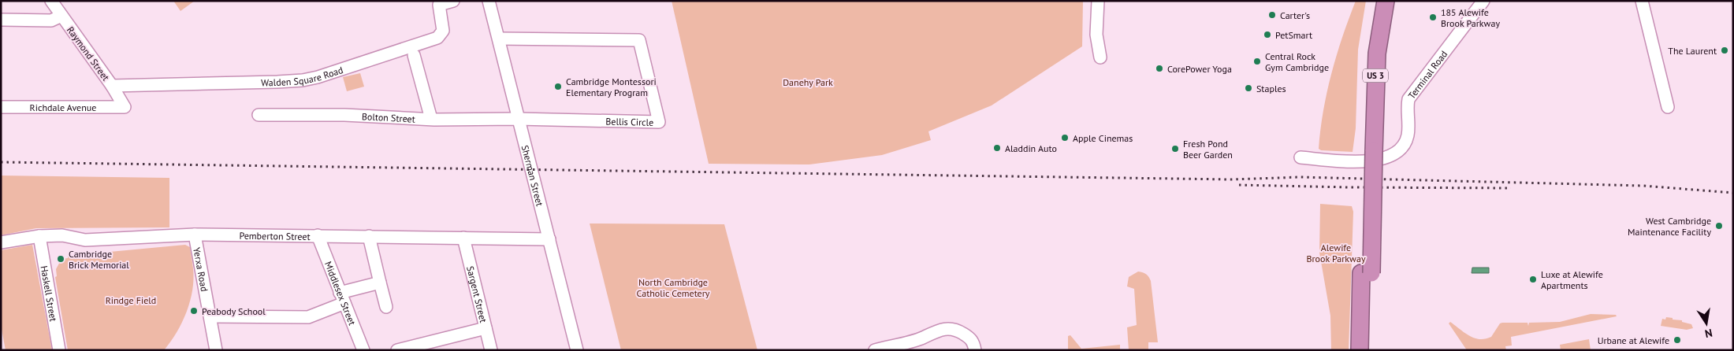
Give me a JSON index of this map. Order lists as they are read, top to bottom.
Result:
{
  "streets": {
    "highway": ["US 3"],
    "street": [
      "Raymond Street",
      "Terminal Road",
      "Walden Square Road",
      "Richdale Avenue",
      "Bolton Street",
      "Bellis Circle",
      "Sherman Street",
      "Pemberton Street",
      "Yerxa Road",
      "Middlesex Street",
      "Haskell Street",
      "Sargent Street"
    ]
  },
  "crossings": [
    ["Raymond Street", "Walden Square Road"],
    ["Raymond Street", "Richdale Avenue"],
    ["Bolton Street", "Bellis Circle"],
    ["Bolton Street", "Sherman Street"],
    ["Bellis Circle", "Sherman Street"],
    ["Sherman Street", "Pemberton Street"],
    ["Pemberton Street", "Yerxa Road"],
    ["Pemberton Street", "Middlesex Street"],
    ["Pemberton Street", "Haskell Street"],
    ["Pemberton Street", "Sargent Street"]
  ],
  "parks": [
    "Danehy Park",
    "Alewife Brook Parkway",
    "North Cambridge Catholic Cemetery",
    "Rindge Field"
  ],
  "places": [
    "Carter's",
    "185 Alewife Brook Parkway",
    "PetSmart",
    "The Laurent",
    "Central Rock Gym Cambridge",
    "CorePower Yoga",
    "Cambridge Montessori Elementary Program",
    "Staples",
    "Apple Cinemas",
    "Aladdin Auto",
    "Fresh Pond Beer Garden",
    "West Cambridge Maintenance Facility",
    "Cambridge Brick Memorial",
    "Luxe at Alewife Apartments",
    "Peabody School",
    "Urbane at Alewife"
  ],
  "north": "bottom"
}
